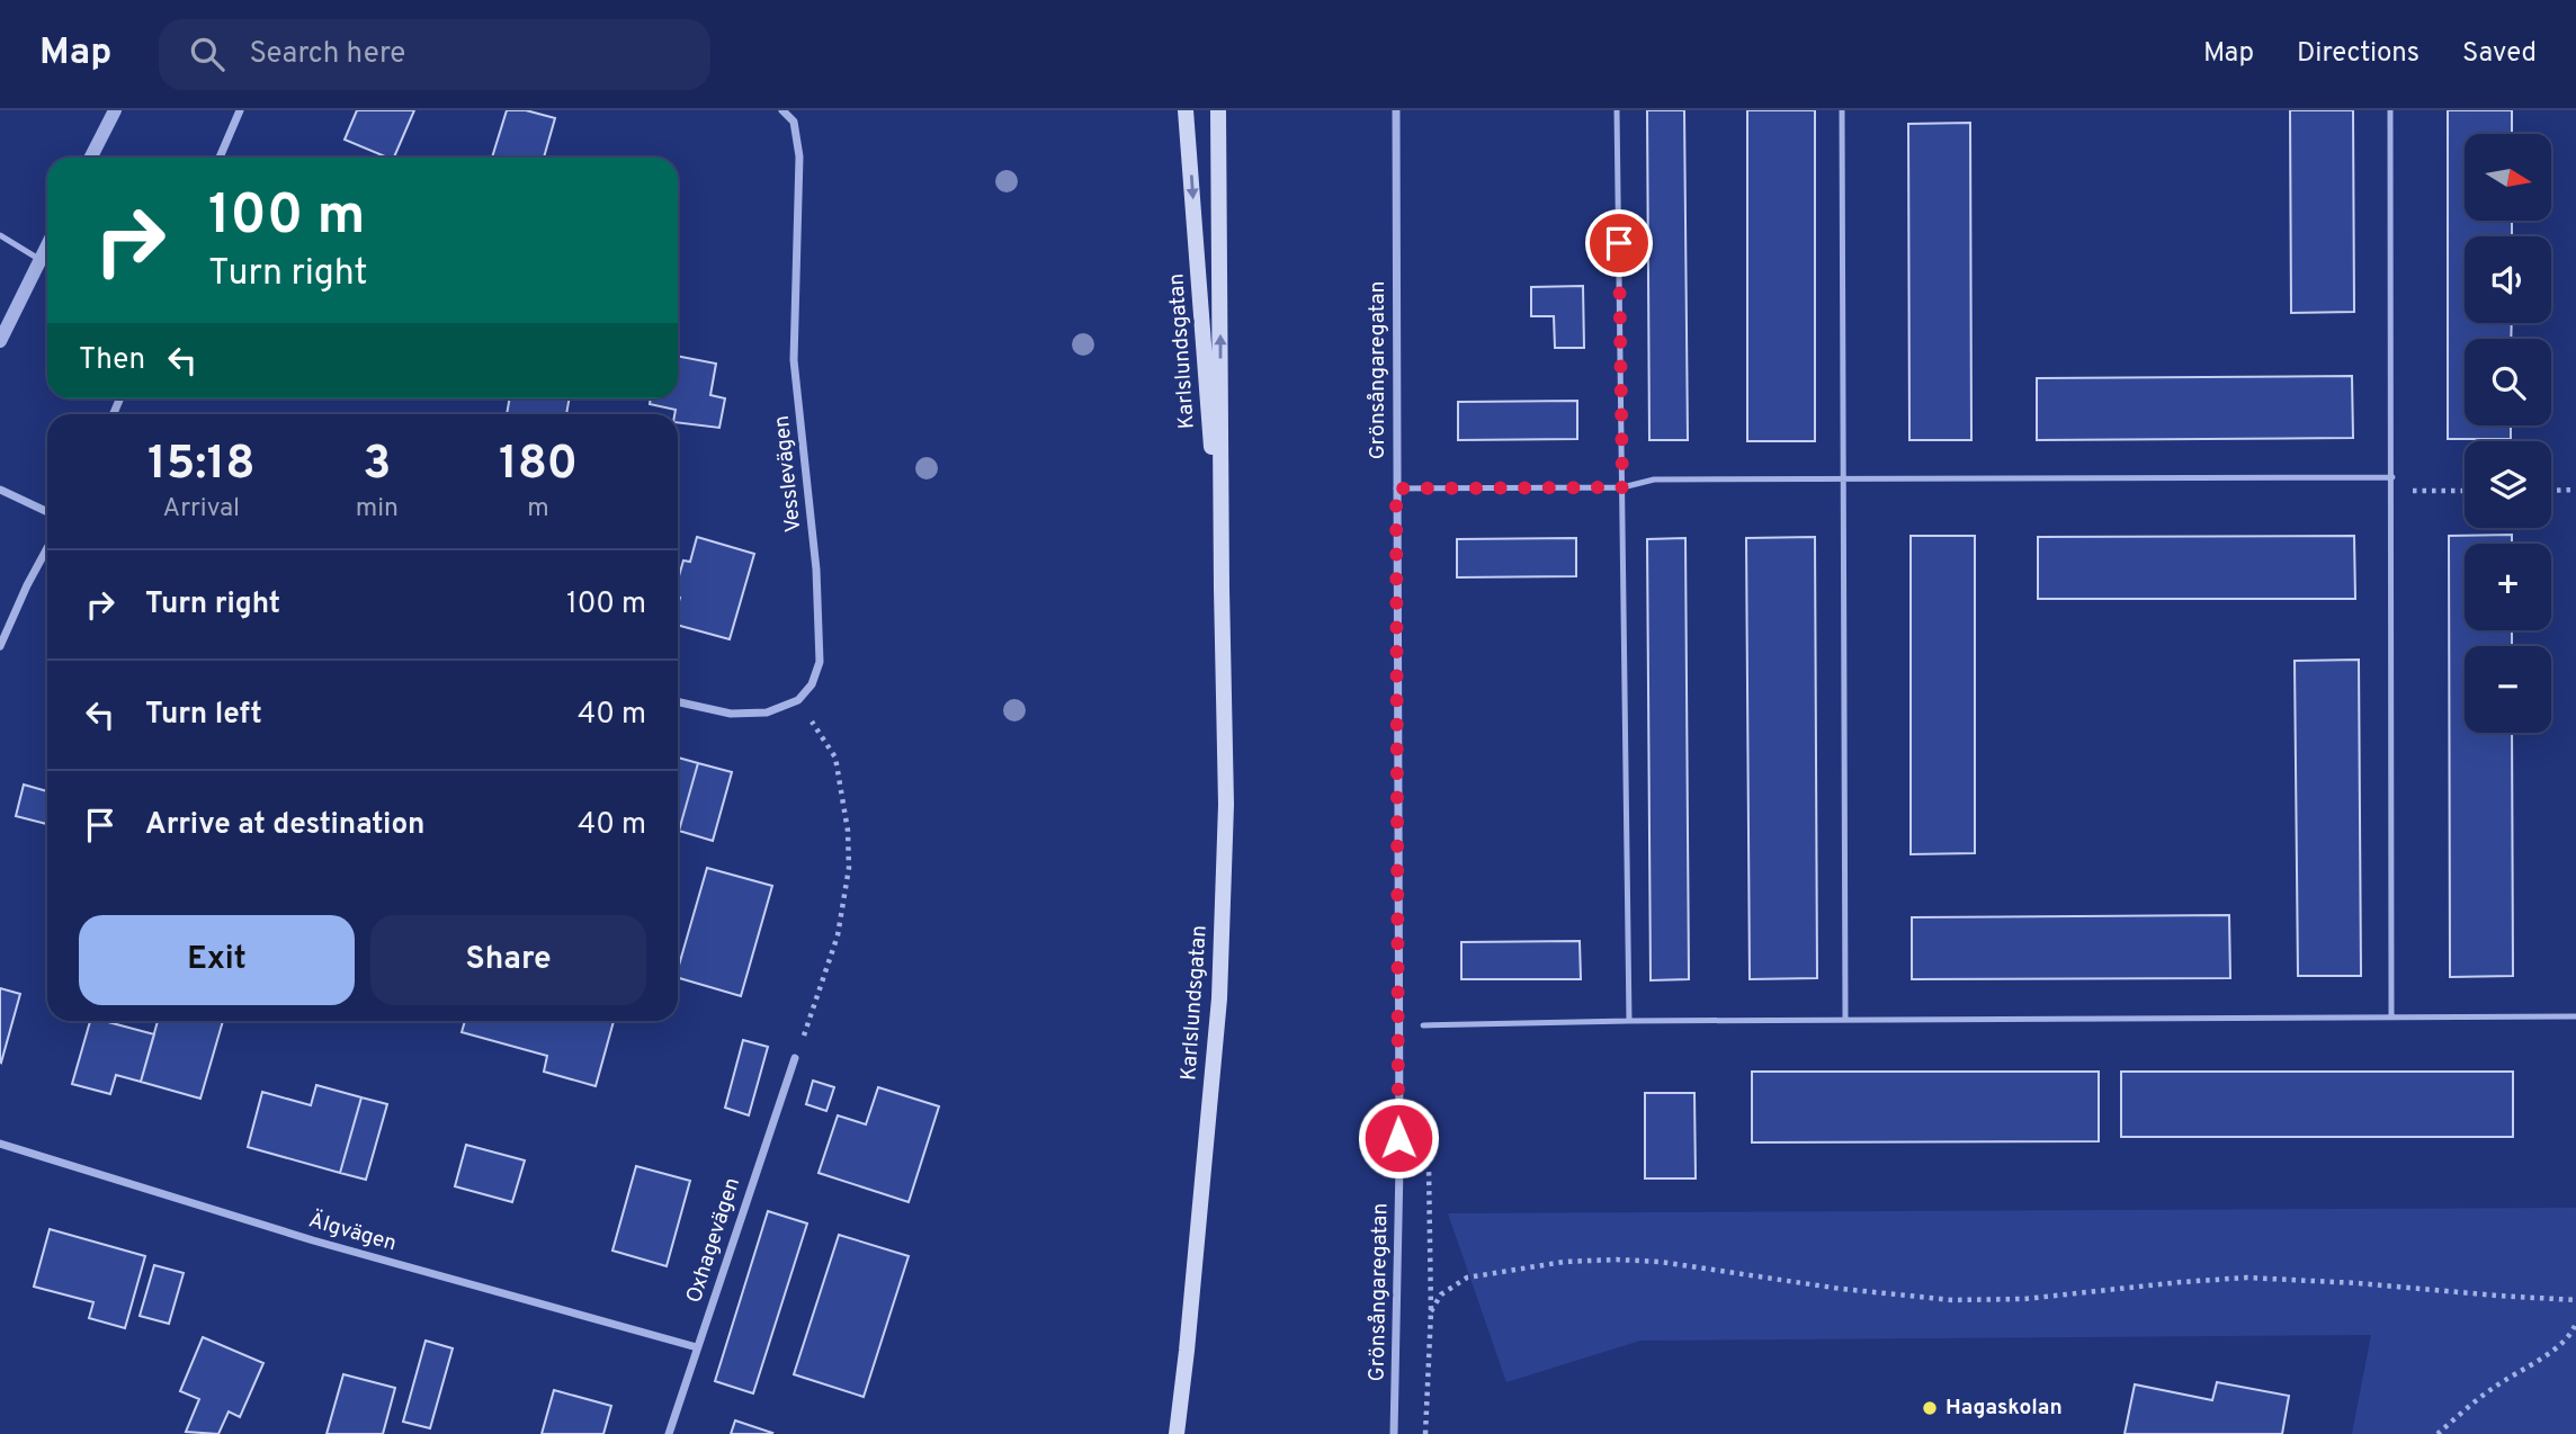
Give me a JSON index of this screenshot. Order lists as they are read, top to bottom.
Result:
{
  "streets": {
    "main road": ["Karlslundsgatan"],
    "street": [
      "Grönsångaregatan",
      "Vesslevägen",
      "Älgvägen",
      "Oxhagevägen"
    ]
  },
  "crossings": [
    ["Älgvägen", "Oxhagevägen"]
  ],
  "places": ["Hagaskolan"],
  "north": "right",
  "page": {
    "header": "Map",
    "search": "Search here",
    "nav": ["Map", "Directions", "Saved"],
    "map_buttons": ["+", "−"],
    "turn": ["100 m", "Turn right"],
    "then": "Then",
    "eta": [
      "15:18",
      "Arrival",
      "3",
      "min",
      "180",
      "m"
    ],
    "list": [
      {
        "name": "Turn right",
        "value": "100 m"
      },
      {
        "name": "Turn left",
        "value": "40 m"
      },
      {
        "name": "Arrive at destination",
        "value": "40 m"
      }
    ],
    "buttons": ["Exit", "Share"]
  }
}
